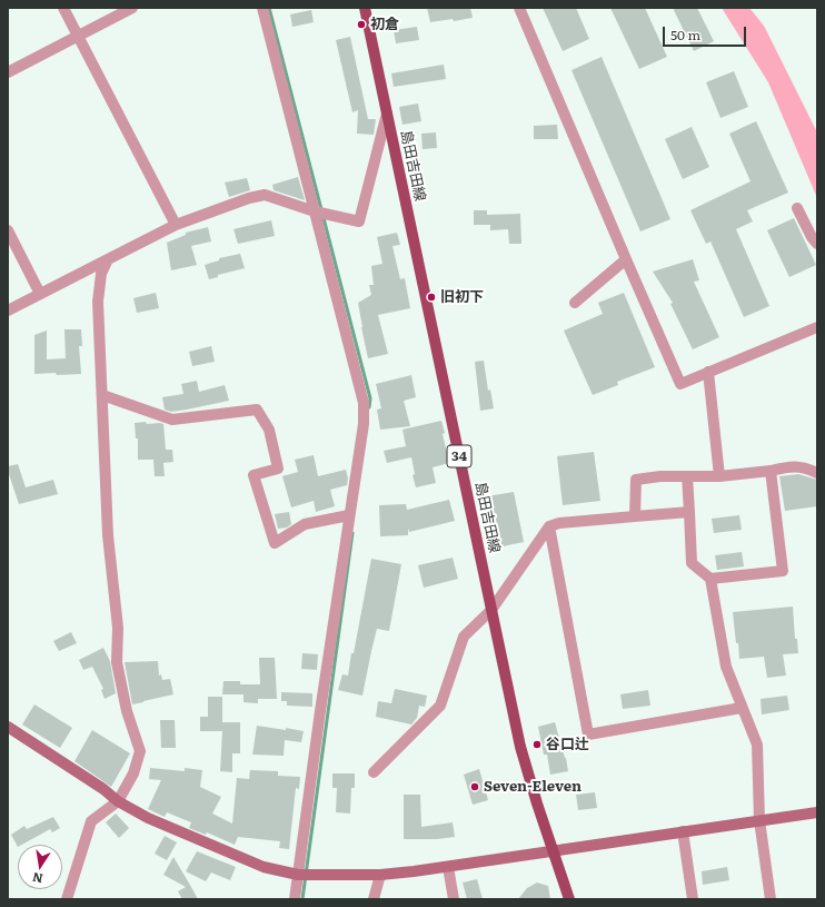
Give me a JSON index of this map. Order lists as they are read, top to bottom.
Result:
{
  "streets": {
    "main road": ["島田吉田線", "34"]
  },
  "places": [
    "初倉",
    "旧初下",
    "谷口辻",
    "Seven-Eleven"
  ],
  "scale_bar": "50 m",
  "north": "bottom"
}
